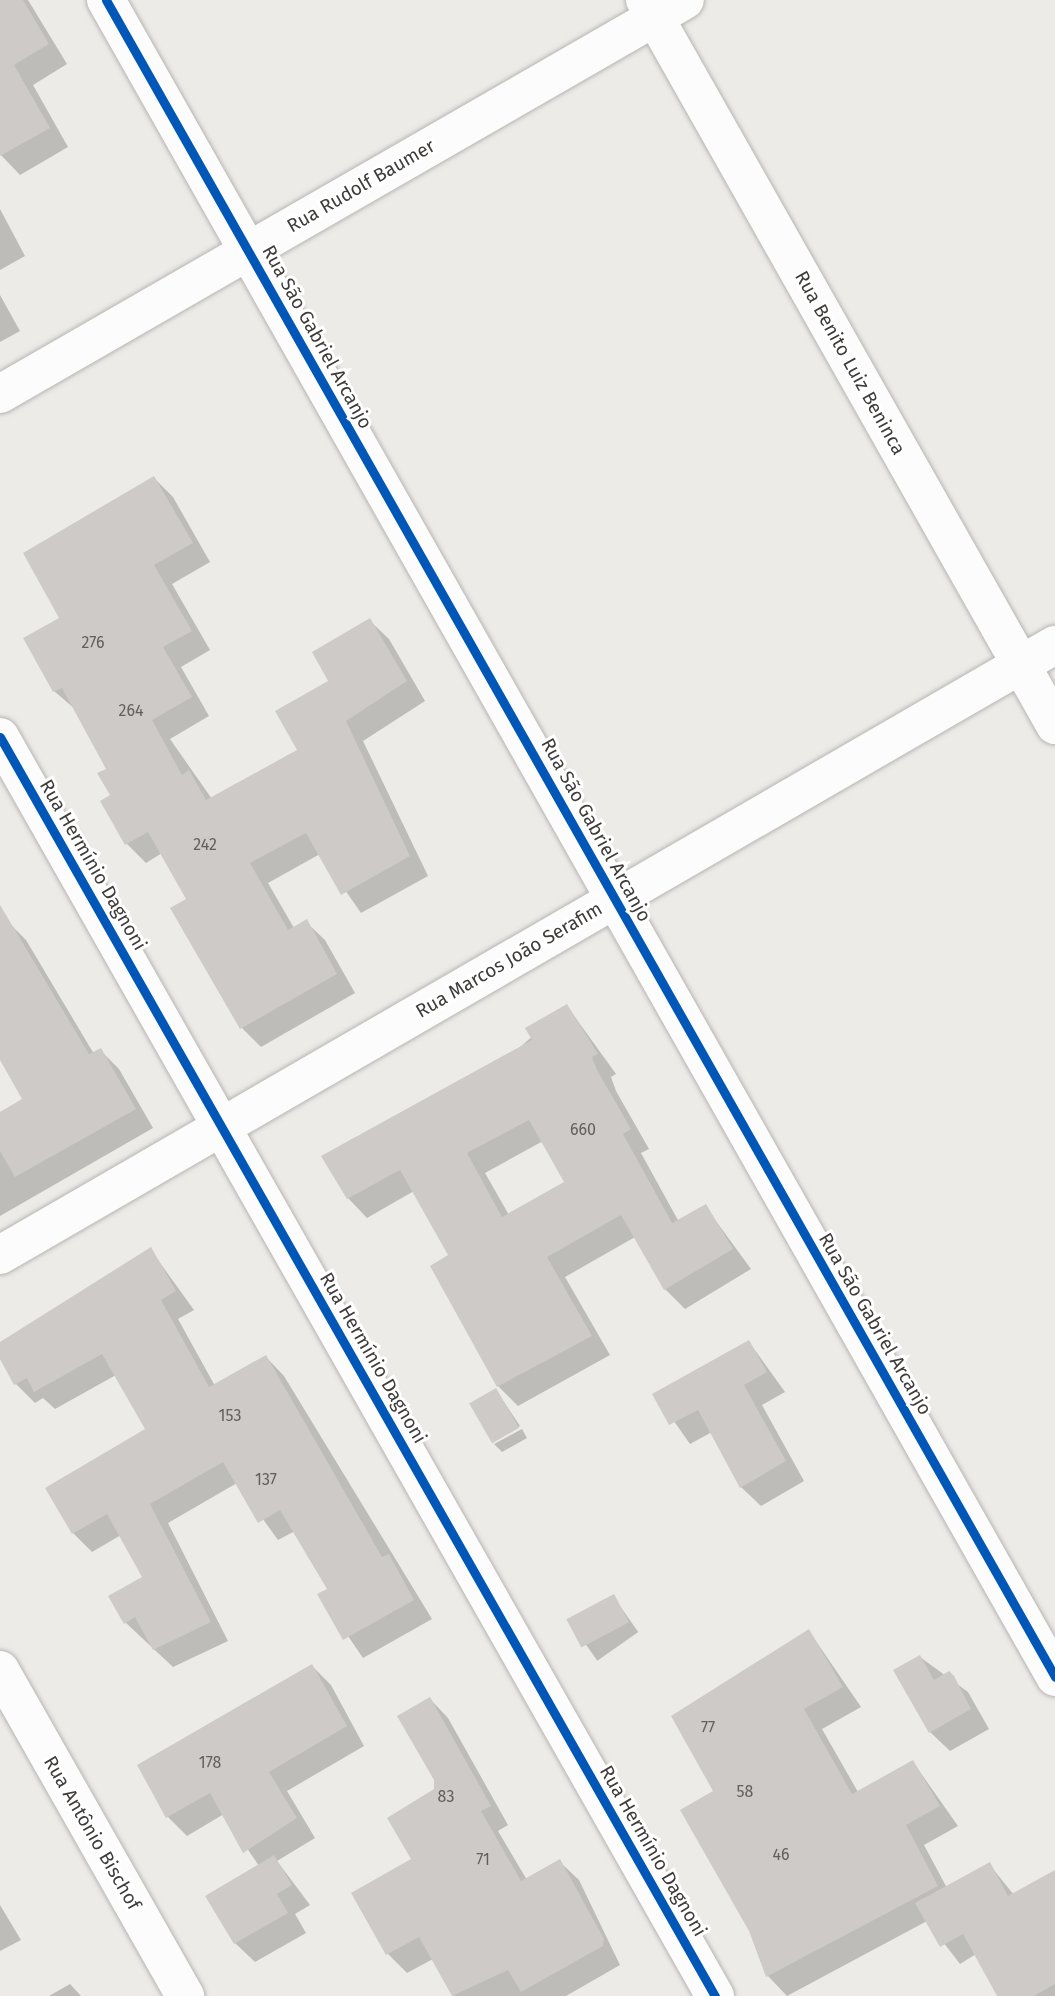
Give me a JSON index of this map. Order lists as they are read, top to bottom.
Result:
{
  "streets": {
    "street": [
      "Rua Rudolf Baumer",
      "Rua São Gabriel Arcanjo",
      "Rua Benito Luiz Beninca",
      "Rua Hermínio Dagnoni",
      "Rua Marcos João Serafim",
      "Rua Antônio Bischof"
    ]
  },
  "crossings": [
    ["Rua Rudolf Baumer", "Rua São Gabriel Arcanjo"],
    ["Rua Rudolf Baumer", "Rua Benito Luiz Beninca"],
    ["Rua São Gabriel Arcanjo", "Rua Marcos João Serafim"],
    ["Rua Benito Luiz Beninca", "Rua Marcos João Serafim"],
    ["Rua Hermínio Dagnoni", "Rua Marcos João Serafim"]
  ],
  "house_numbers": [
    "276",
    "264",
    "242",
    "660",
    "153",
    "137",
    "77",
    "178",
    "58",
    "83",
    "46",
    "71"
  ]
}
